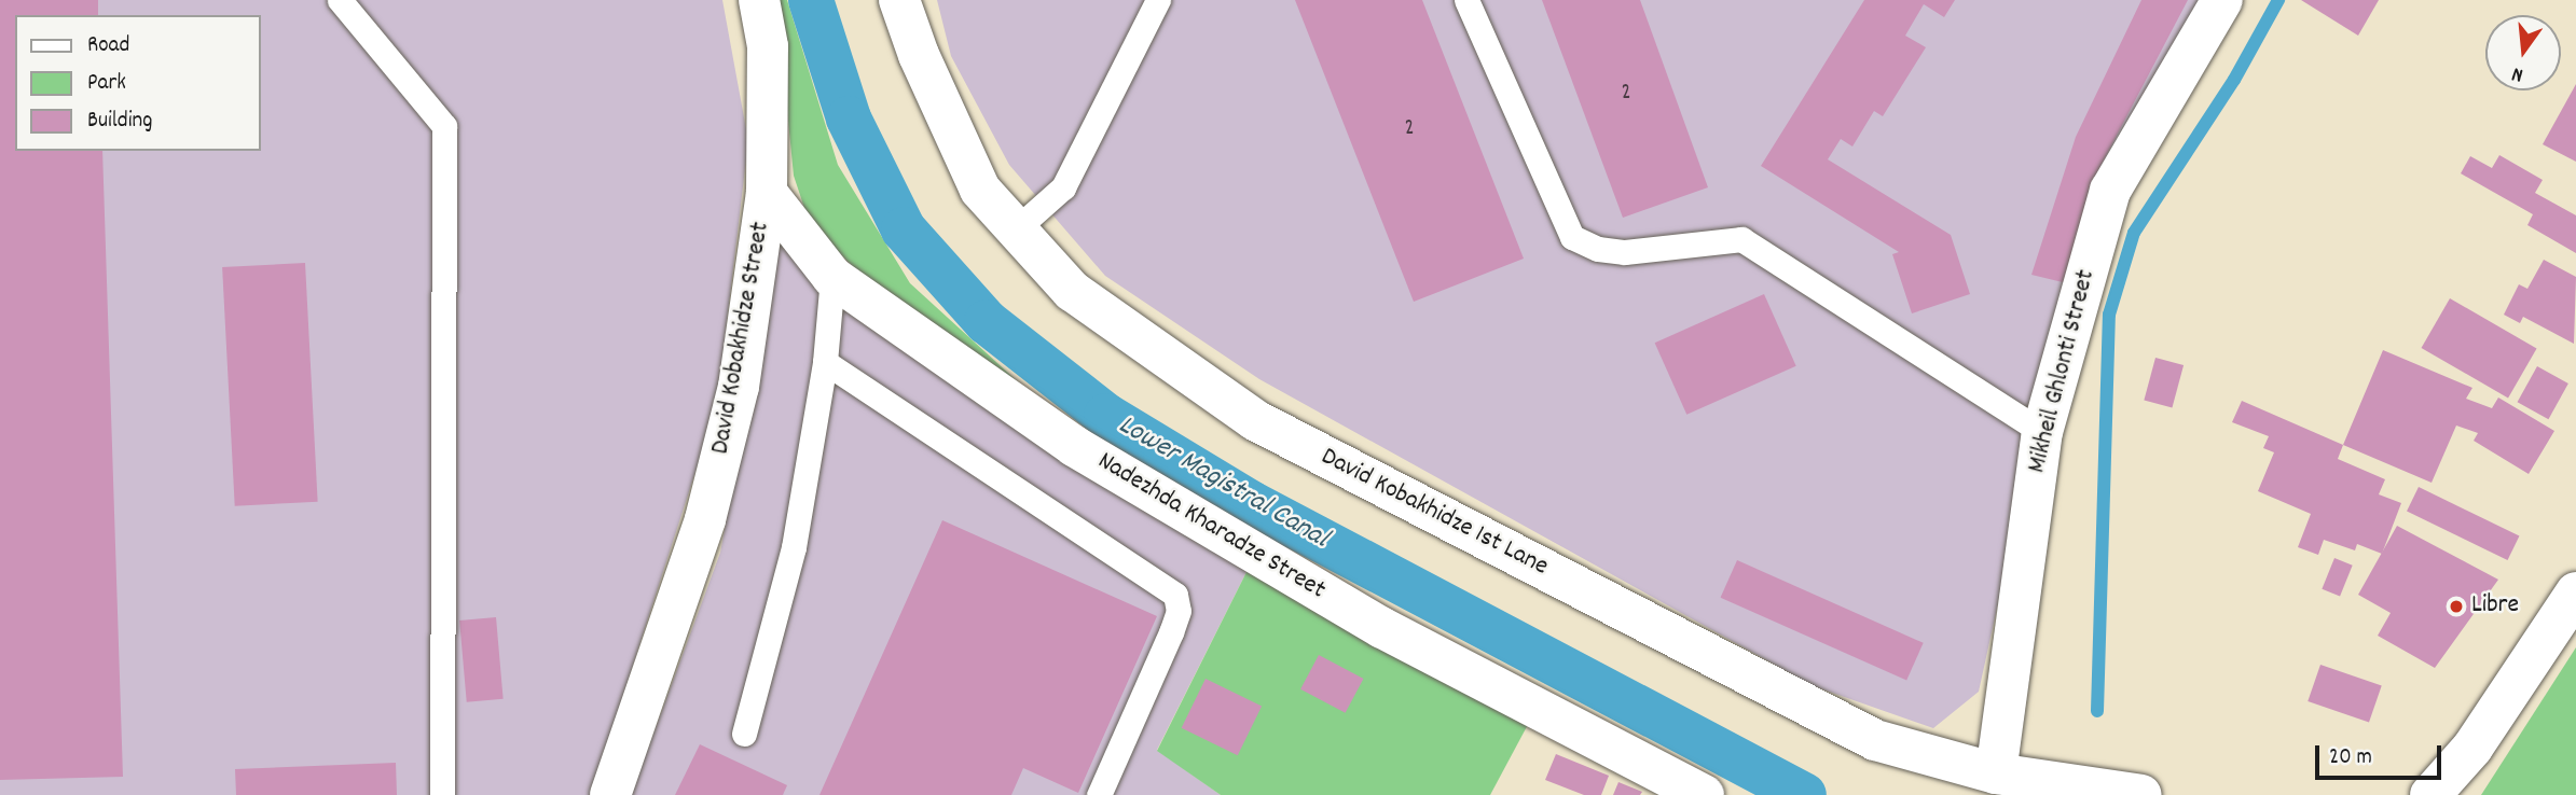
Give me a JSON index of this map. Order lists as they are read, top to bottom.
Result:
{
  "streets": {
    "street": [
      "David Kobakhidze Street",
      "Mikheil Ghlonti Street",
      "David Kobakhidze 1st Lane",
      "Nadezhda Kharadze Street"
    ]
  },
  "crossings": [
    ["David Kobakhidze Street", "Nadezhda Kharadze Street"],
    ["Mikheil Ghlonti Street", "David Kobakhidze 1st Lane"]
  ],
  "water": ["Lower Magistral Canal"],
  "places": ["Libre"],
  "house_numbers": ["2", "2"],
  "legend": ["Road", "Park", "Building"],
  "scale_bar": "20 m",
  "north": "bottom"
}
